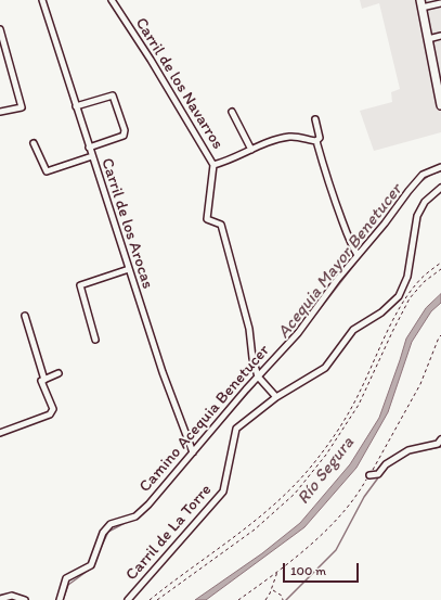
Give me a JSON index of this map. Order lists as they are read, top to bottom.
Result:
{
  "streets": {
    "street": [
      "Carril de los Navarros",
      "Carril de los Arocas",
      "Camino Acequia Benetucer",
      "Carril de La Torre"
    ]
  },
  "crossings": [
    ["Carril de los Navarros", "Camino Acequia Benetucer"],
    ["Carril de los Navarros", "Carril de La Torre"],
    ["Carril de los Arocas", "Camino Acequia Benetucer"]
  ],
  "water": ["Acequia Mayor Benetucer", "Río Segura"],
  "scale_bar": "100 m"
}
